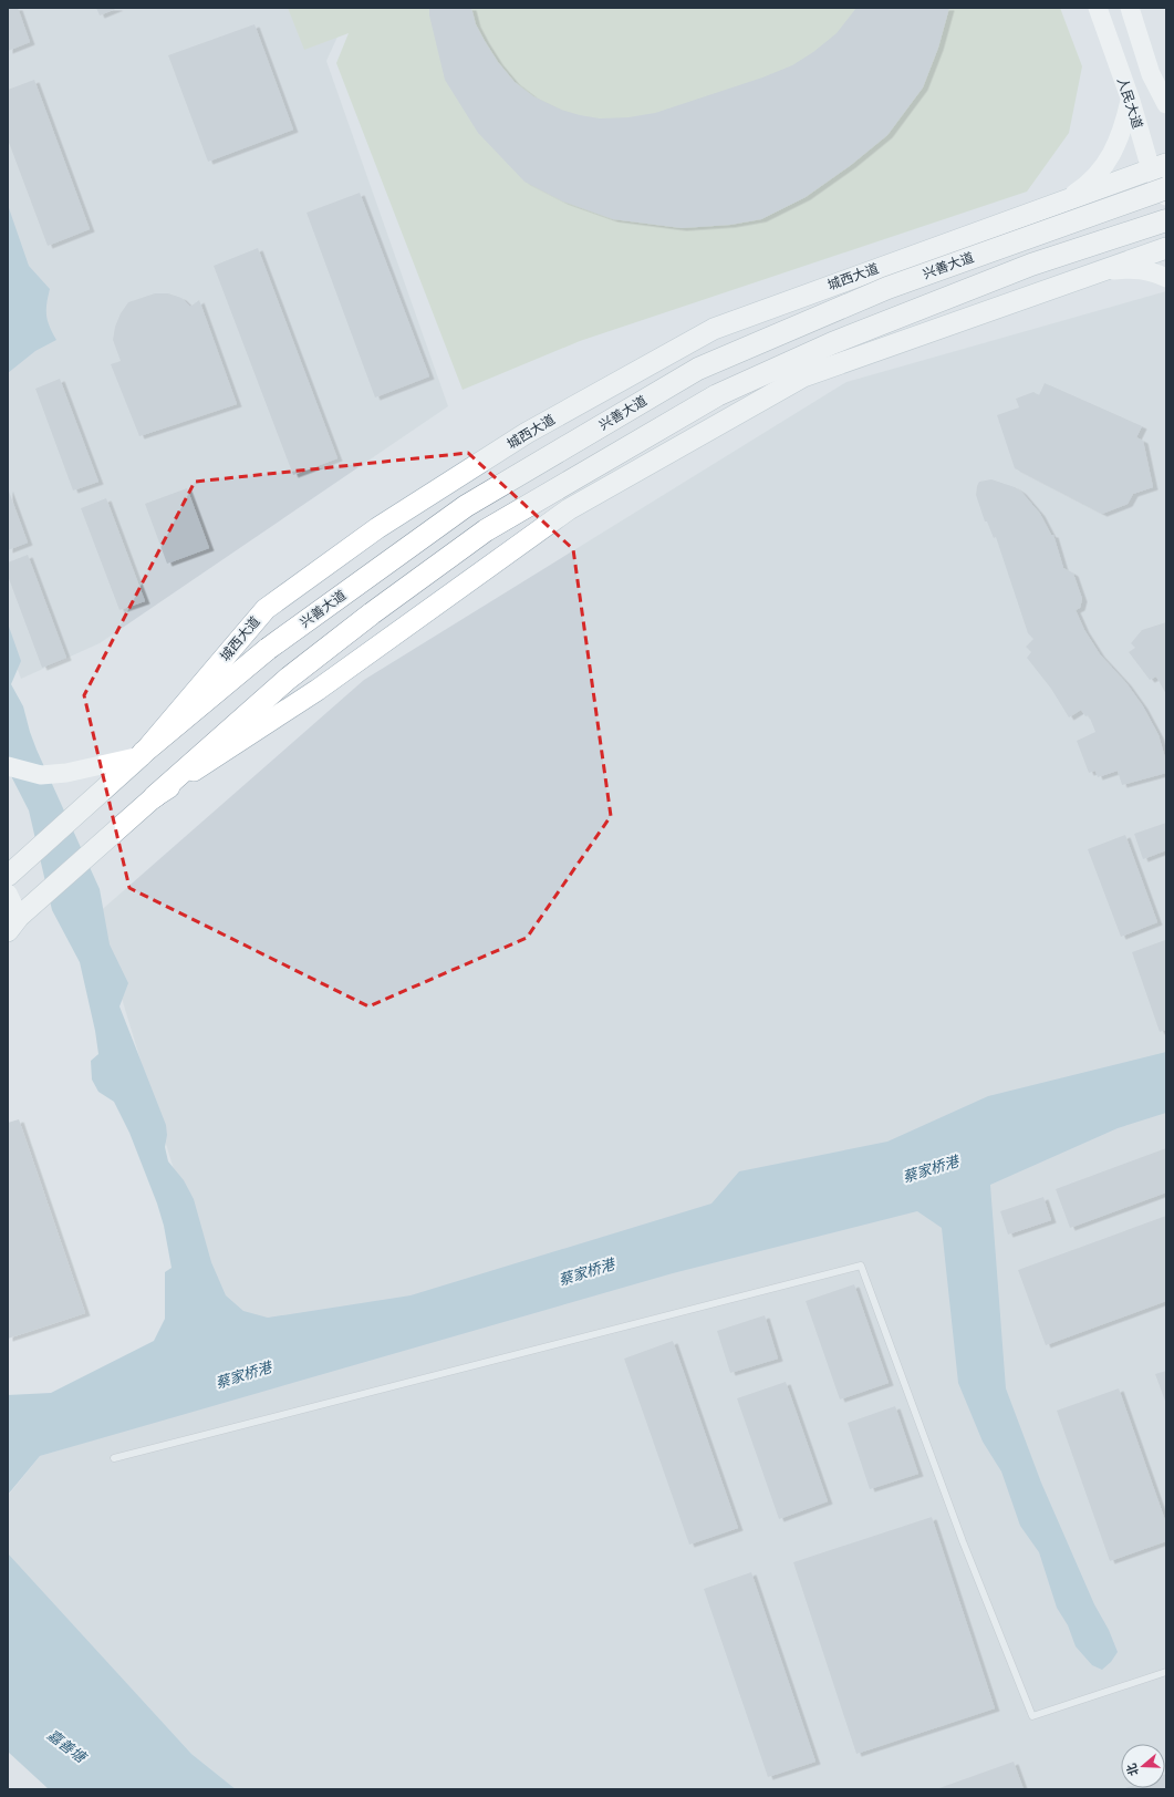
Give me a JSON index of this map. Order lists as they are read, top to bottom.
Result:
{
  "streets": {
    "highway": ["兴善大道"],
    "main road": ["人民大道", "城西大道"]
  },
  "crossings": [
    ["人民大道", "城西大道"],
    ["兴善大道", "城西大道"]
  ],
  "water": ["蔡家桥港", "嘉善塘"],
  "north": "left"
}
